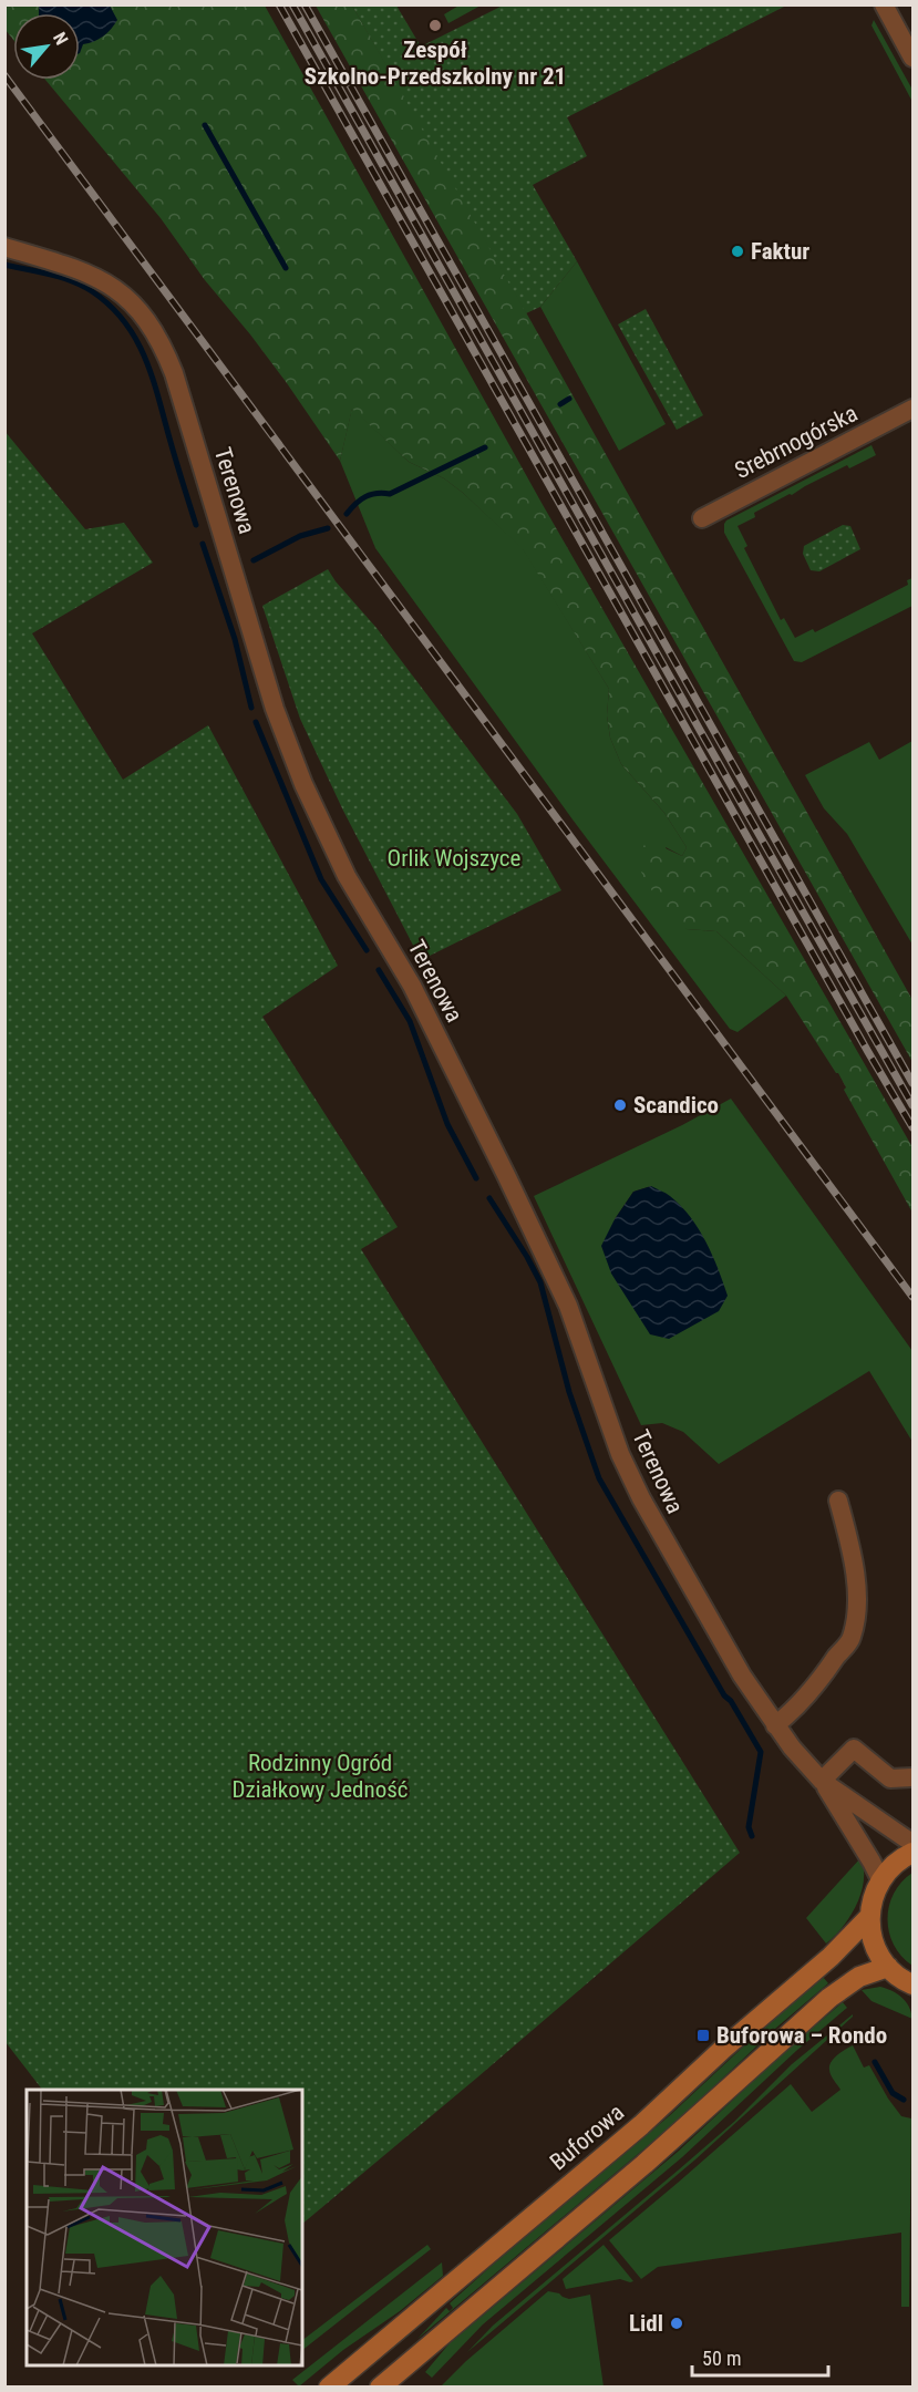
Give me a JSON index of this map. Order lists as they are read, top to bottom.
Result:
{
  "streets": {
    "main road": ["Buforowa"],
    "street": ["Srebrnogórska", "Terenowa"]
  },
  "parks": ["Orlik Wojszyce", "Rodzinny Ogród Działkowy Jedność"],
  "places": {
    "other": [
      "Zespół Szkolno-Przedszkolny nr 21",
      "Faktur",
      "Scandico",
      "Lidl"
    ],
    "transit": ["Buforowa – Rondo"]
  },
  "scale_bar": "50 m",
  "north": "top right"
}
